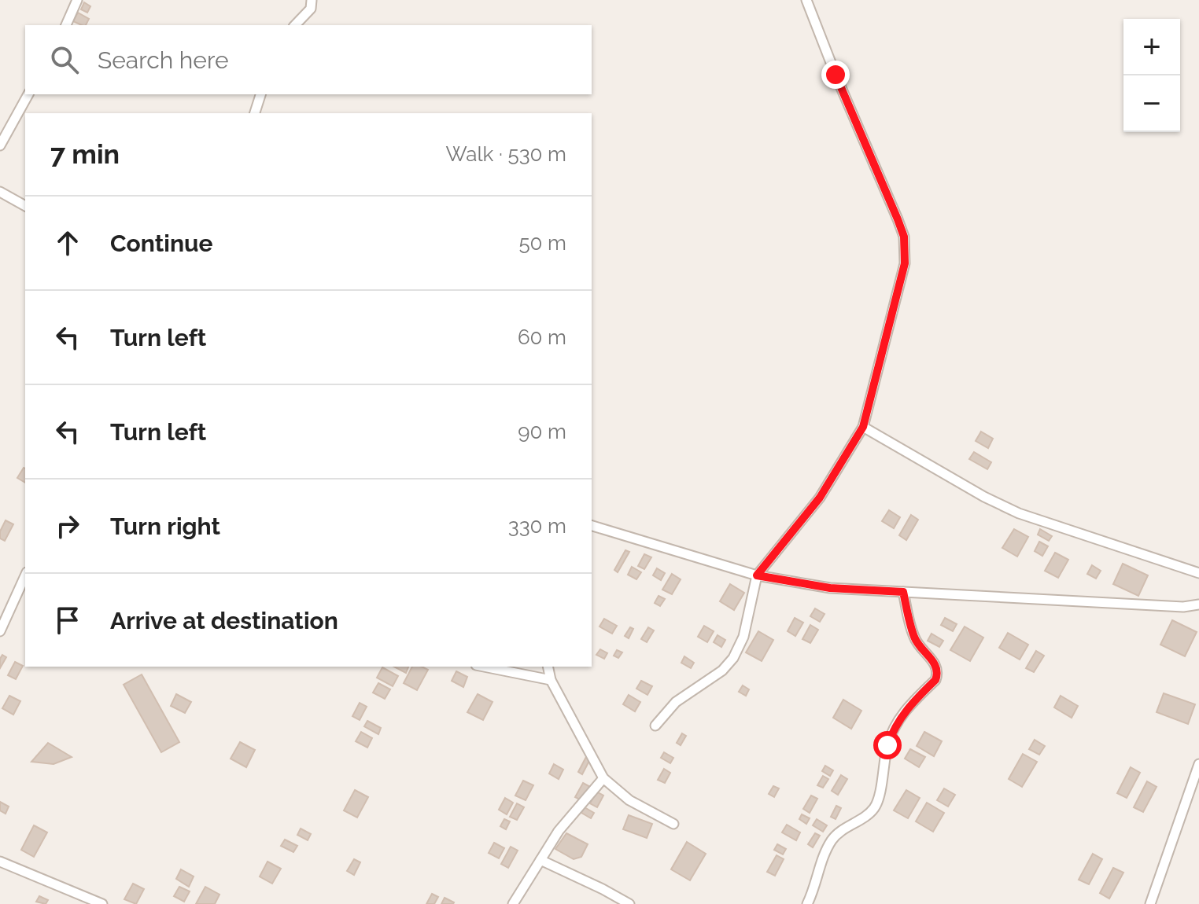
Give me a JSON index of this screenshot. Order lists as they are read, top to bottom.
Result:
{
  "page": {
    "map_buttons": ["+", "−"],
    "search": "Search here",
    "heading": ["7 min", "Walk · 530 m"],
    "list": [
      ["Continue", "50 m"],
      ["Turn left", "60 m"],
      ["Turn left", "90 m"],
      ["Turn right", "330 m"],
      "Arrive at destination"
    ]
  }
}
